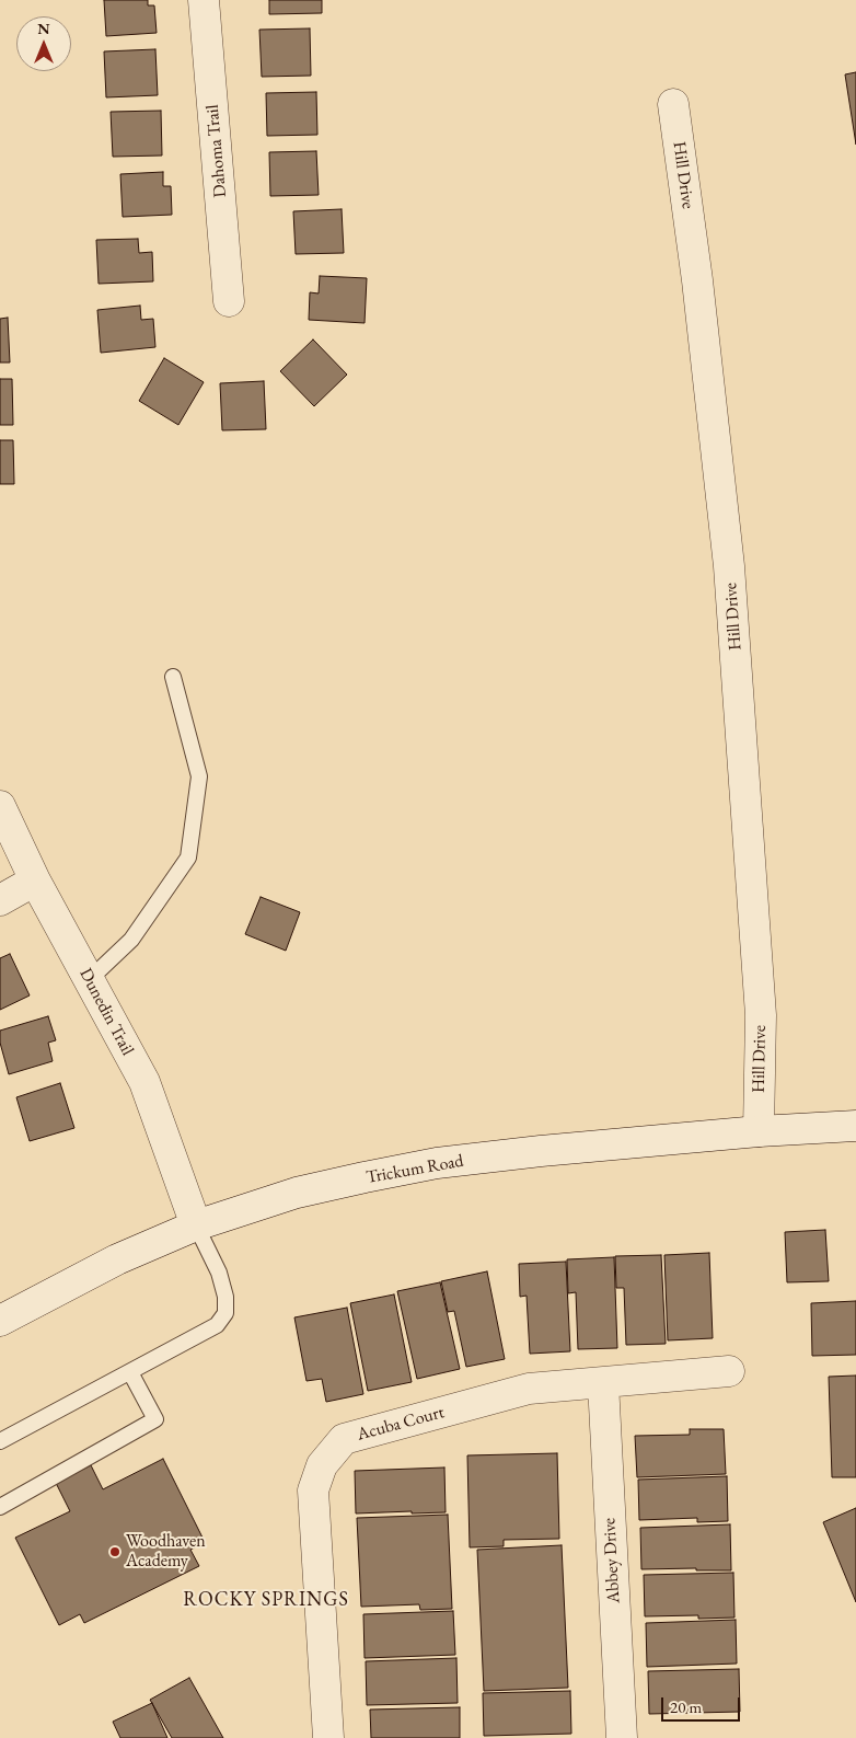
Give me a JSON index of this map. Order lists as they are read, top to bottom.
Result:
{
  "streets": {
    "street": [
      "Dahoma Trail",
      "Hill Drive",
      "Dunedin Trail",
      "Trickum Road",
      "Acuba Court",
      "Abbey Drive"
    ]
  },
  "crossings": [
    ["Hill Drive", "Trickum Road"],
    ["Dunedin Trail", "Trickum Road"],
    ["Acuba Court", "Abbey Drive"]
  ],
  "districts": ["ROCKY SPRINGS"],
  "places": ["Woodhaven Academy"],
  "scale_bar": "20 m",
  "north": "top"
}
